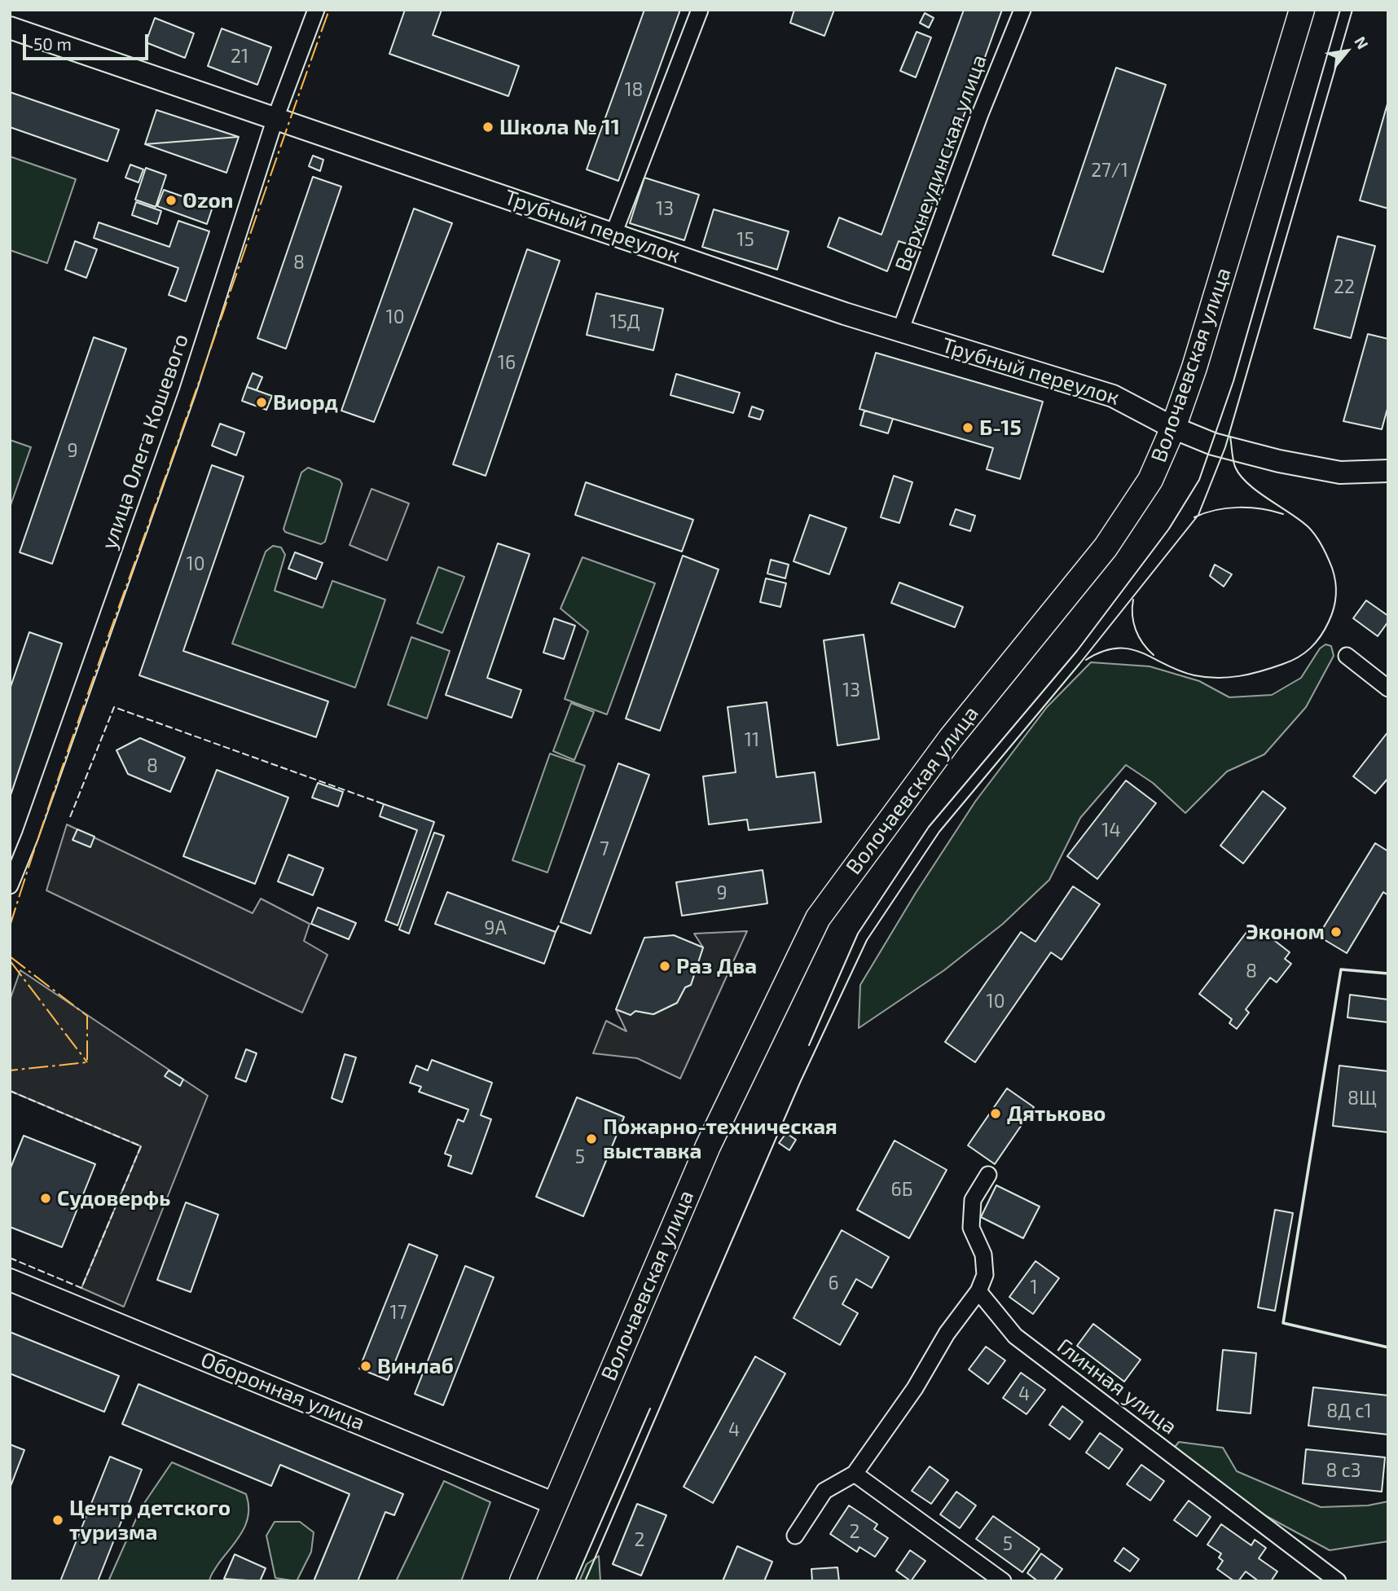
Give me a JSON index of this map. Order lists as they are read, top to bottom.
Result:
{
  "streets": {
    "main road": ["Волочаевская улица"],
    "street": [
      "Верхнеудинская улица",
      "Трубный переулок",
      "улица Олега Кошевого",
      "Глинная улица",
      "Оборонная улица"
    ]
  },
  "crossings": [
    ["Верхнеудинская улица", "Трубный переулок"],
    ["Трубный переулок", "Волочаевская улица"],
    ["Трубный переулок", "улица Олега Кошевого"],
    ["Волочаевская улица", "Оборонная улица"]
  ],
  "places": [
    "Школа № 11",
    "Ozon",
    "Виорд",
    "Б-15",
    "Эконом",
    "Раз Два",
    "Дятьково",
    "Пожарно-техническая выставка",
    "Судоверфь",
    "Винлаб",
    "Центр детского туризма"
  ],
  "house_numbers": [
    "21",
    "18",
    "27/1",
    "13",
    "15",
    "8",
    "22",
    "10",
    "15Д",
    "16",
    "9",
    "10",
    "13",
    "11",
    "8",
    "14",
    "7",
    "9",
    "9А",
    "8",
    "10",
    "8Щ",
    "5",
    "6Б",
    "6",
    "1",
    "17",
    "4",
    "8Д с1",
    "4",
    "8 с3",
    "2",
    "2",
    "5"
  ],
  "scale_bar": "50 m",
  "north": "top right"
}
